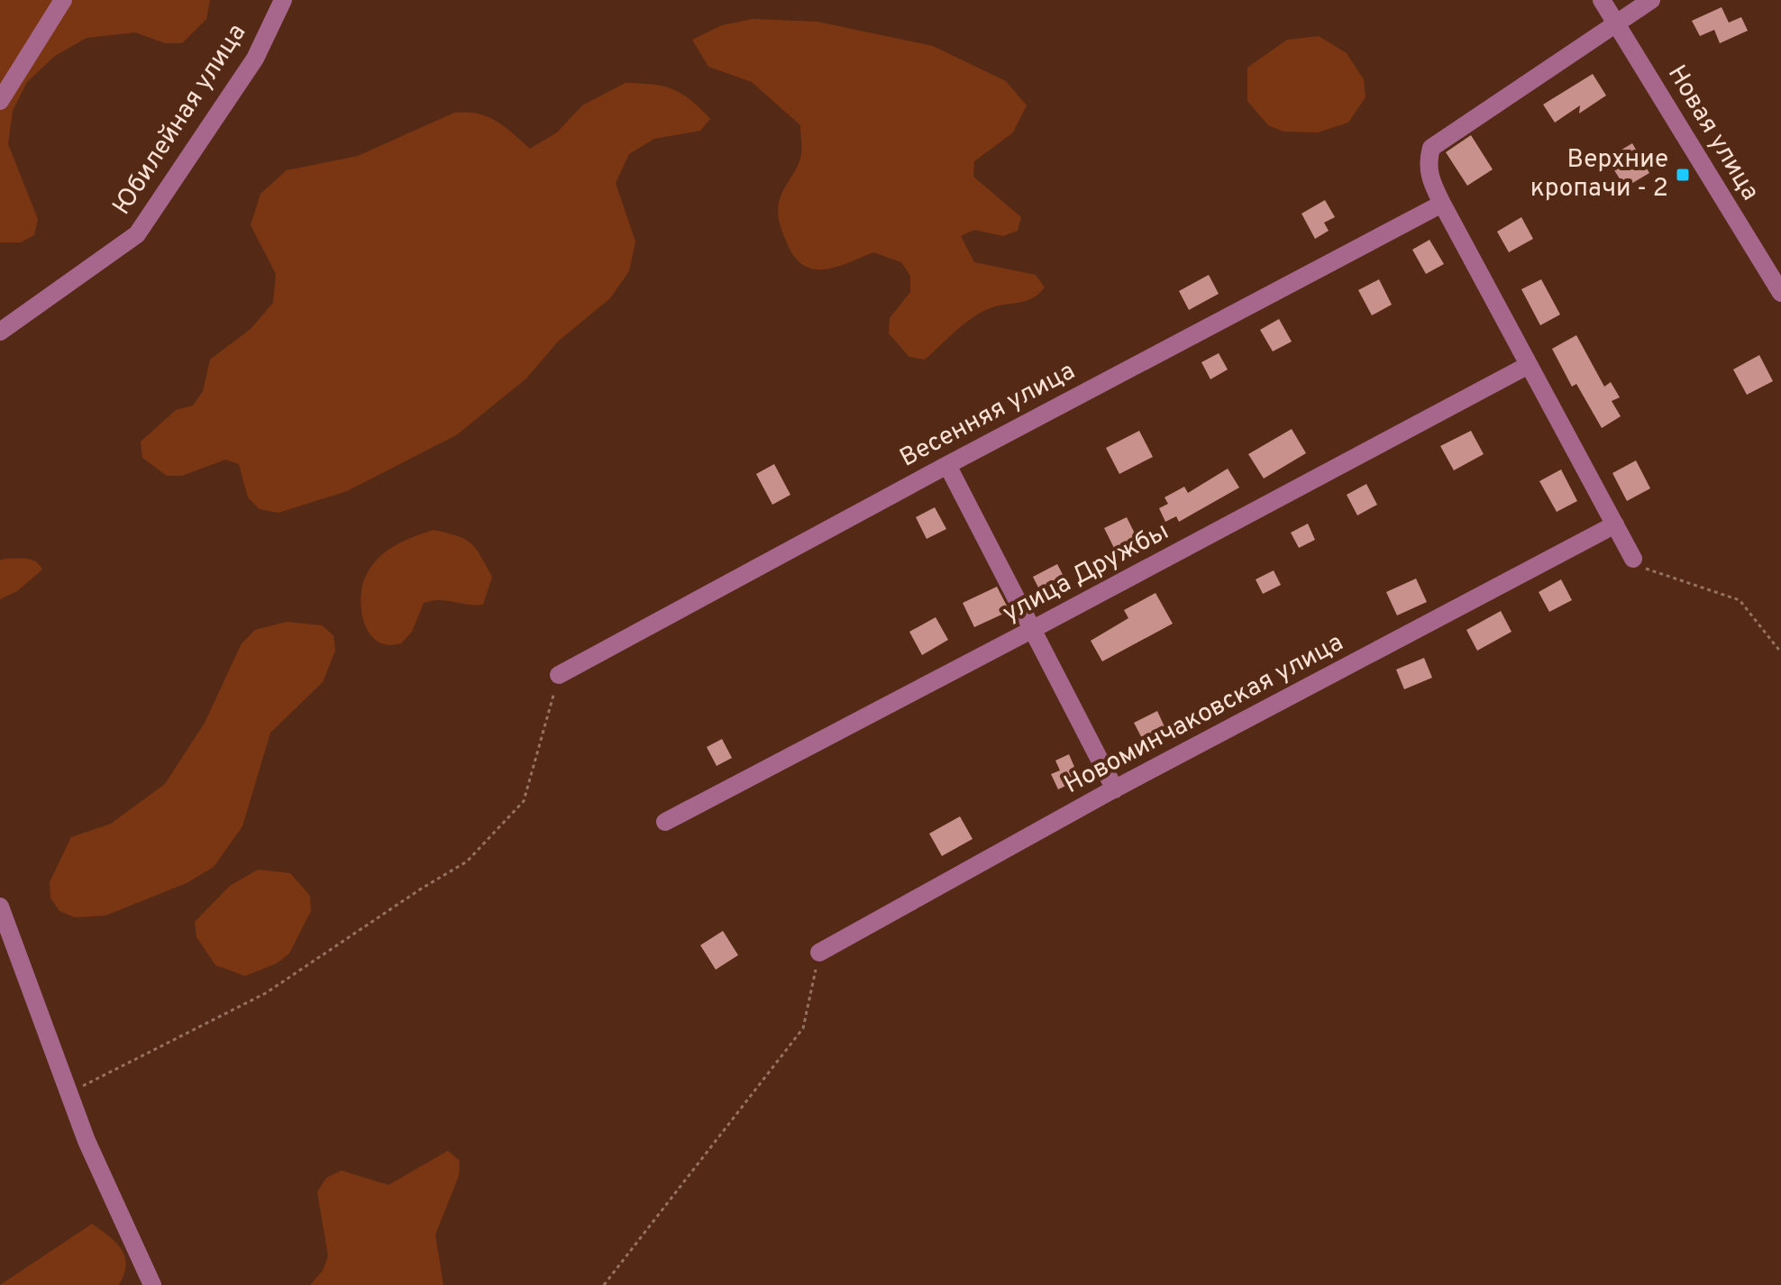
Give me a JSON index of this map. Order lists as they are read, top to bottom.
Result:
{
  "streets": {
    "street": [
      "Юбилейная улица",
      "Новая улица",
      "Весенняя улица",
      "улица Дружбы",
      "Новоминчаковская улица"
    ]
  },
  "places": {
    "transit": ["Верхние кропачи - 2"]
  }
}
